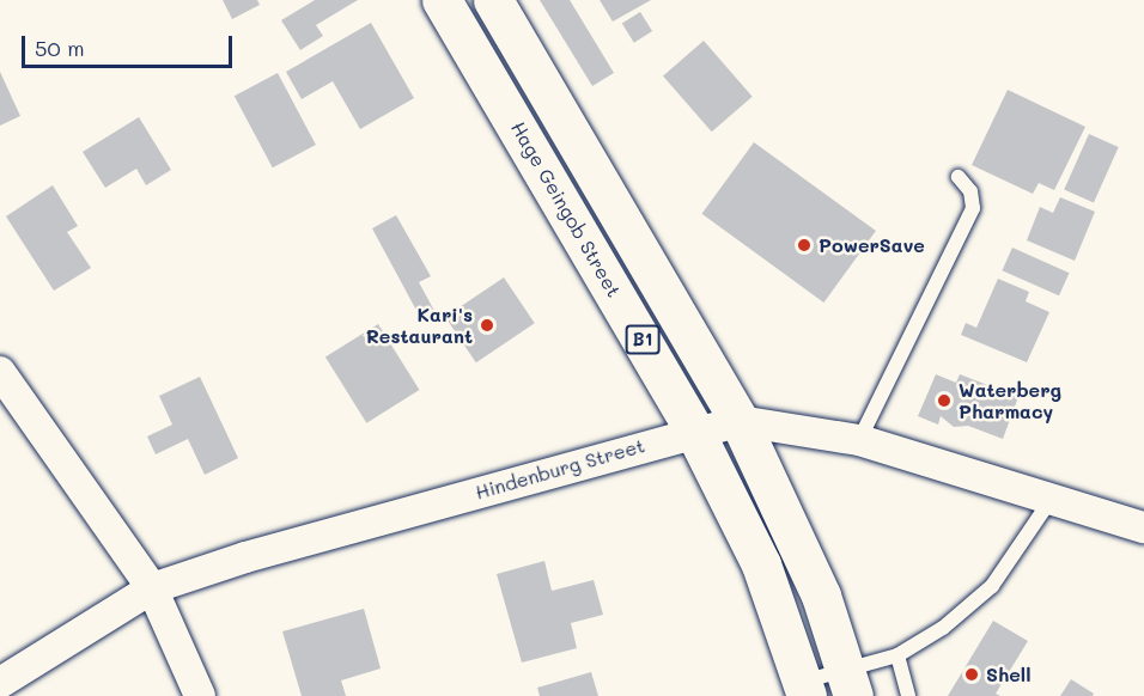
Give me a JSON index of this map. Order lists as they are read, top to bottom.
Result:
{
  "streets": {
    "highway": ["Hage Geingob Street", "B1"],
    "street": ["Hindenburg Street"]
  },
  "crossings": [
    ["Hage Geingob Street", "Hindenburg Street"],
    ["B1", "Hindenburg Street"]
  ],
  "places": [
    "PowerSave",
    "Kari's Restaurant",
    "Waterberg Pharmacy",
    "Shell"
  ],
  "scale_bar": "50 m"
}
